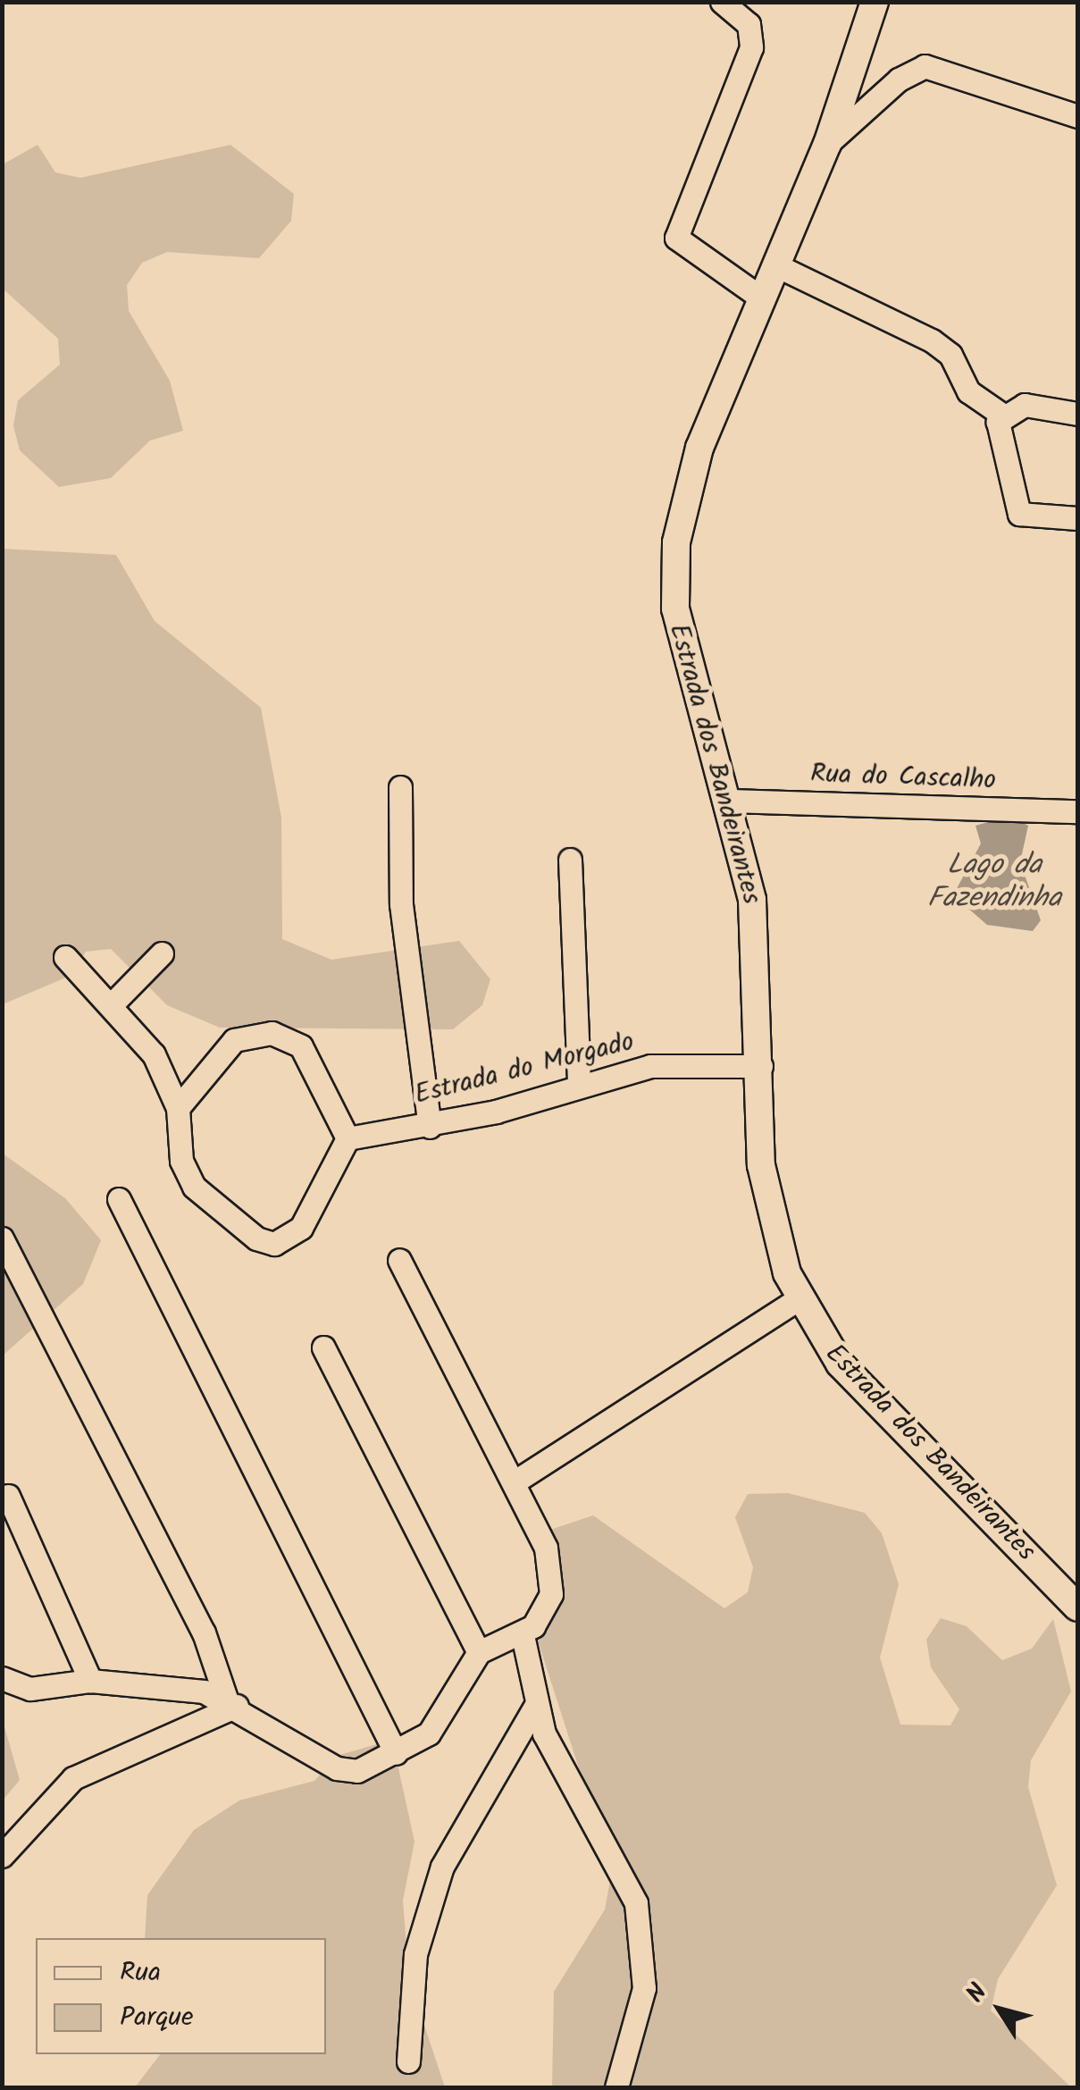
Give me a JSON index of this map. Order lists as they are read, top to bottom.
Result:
{
  "streets": {
    "main road": ["Estrada dos Bandeirantes"],
    "street": ["Rua do Cascalho", "Estrada do Morgado"]
  },
  "crossings": [
    ["Estrada dos Bandeirantes", "Rua do Cascalho"],
    ["Estrada dos Bandeirantes", "Estrada do Morgado"]
  ],
  "water": ["Lago da Fazendinha"],
  "legend": ["Rua", "Parque"],
  "north": "top left"
}
